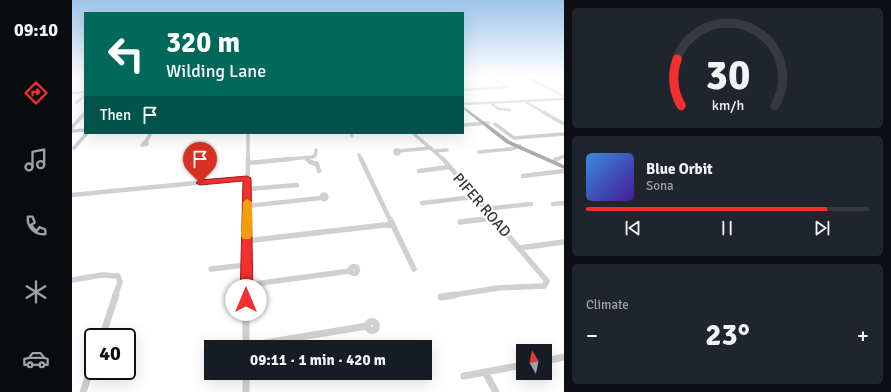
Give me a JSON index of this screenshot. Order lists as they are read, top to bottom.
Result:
{
  "streets": {
    "street": ["PIFER ROAD"]
  },
  "north": "top",
  "page": {
    "tabs": "09:10",
    "turn": ["320 m", "Wilding Lane"],
    "then": "Then",
    "song": ["Blue Orbit", "Sona"],
    "tile": "Climate",
    "heat": ["−", "23°", "+"],
    "limit": "40",
    "trip": "09:11 · 1 min · 420 m",
    "gauge": ["30", "km/h"]
  }
}
